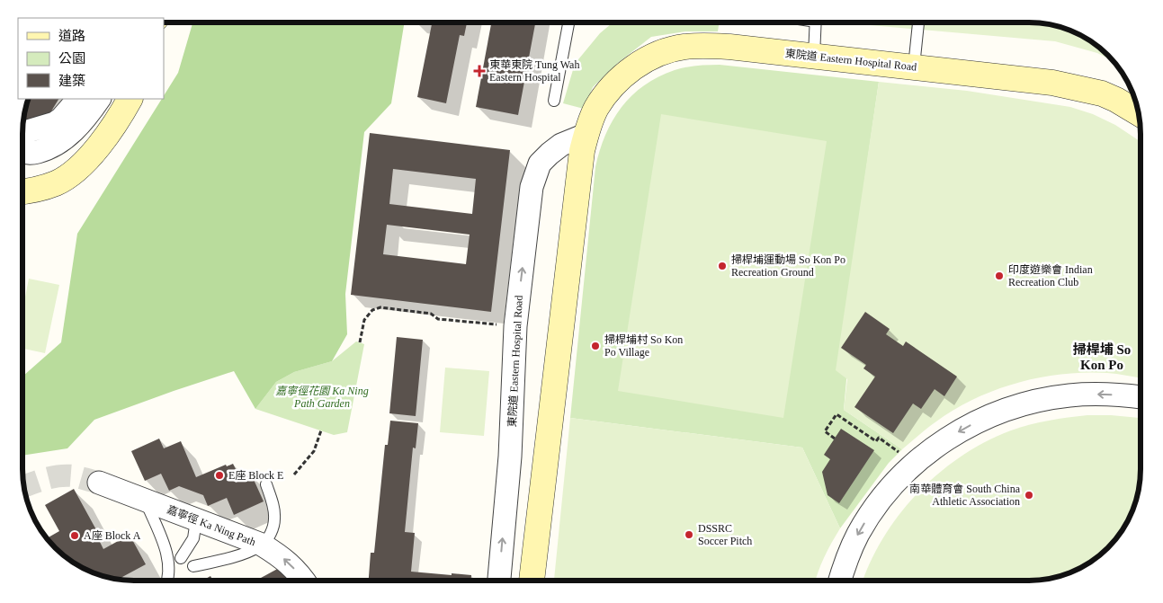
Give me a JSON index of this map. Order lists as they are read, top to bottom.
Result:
{
  "streets": {
    "street": ["東院道 Eastern Hospital Road", "嘉寧徑 Ka Ning Path"]
  },
  "districts": ["掃桿埔 So Kon Po"],
  "parks": ["嘉寧徑花園 Ka Ning Path Garden"],
  "places": {
    "health": ["東華東院 Tung Wah Eastern Hospital"],
    "other": [
      "掃桿埔運動場 So Kon Po Recreation Ground",
      "印度遊樂會 Indian Recreation Club",
      "掃桿埔村 So Kon Po Village",
      "E座 Block E",
      "南華體育會 South China Athletic Association",
      "DSSRC Soccer Pitch",
      "A座 Block A"
    ]
  },
  "legend": ["道路", "公園", "建築"]
}
